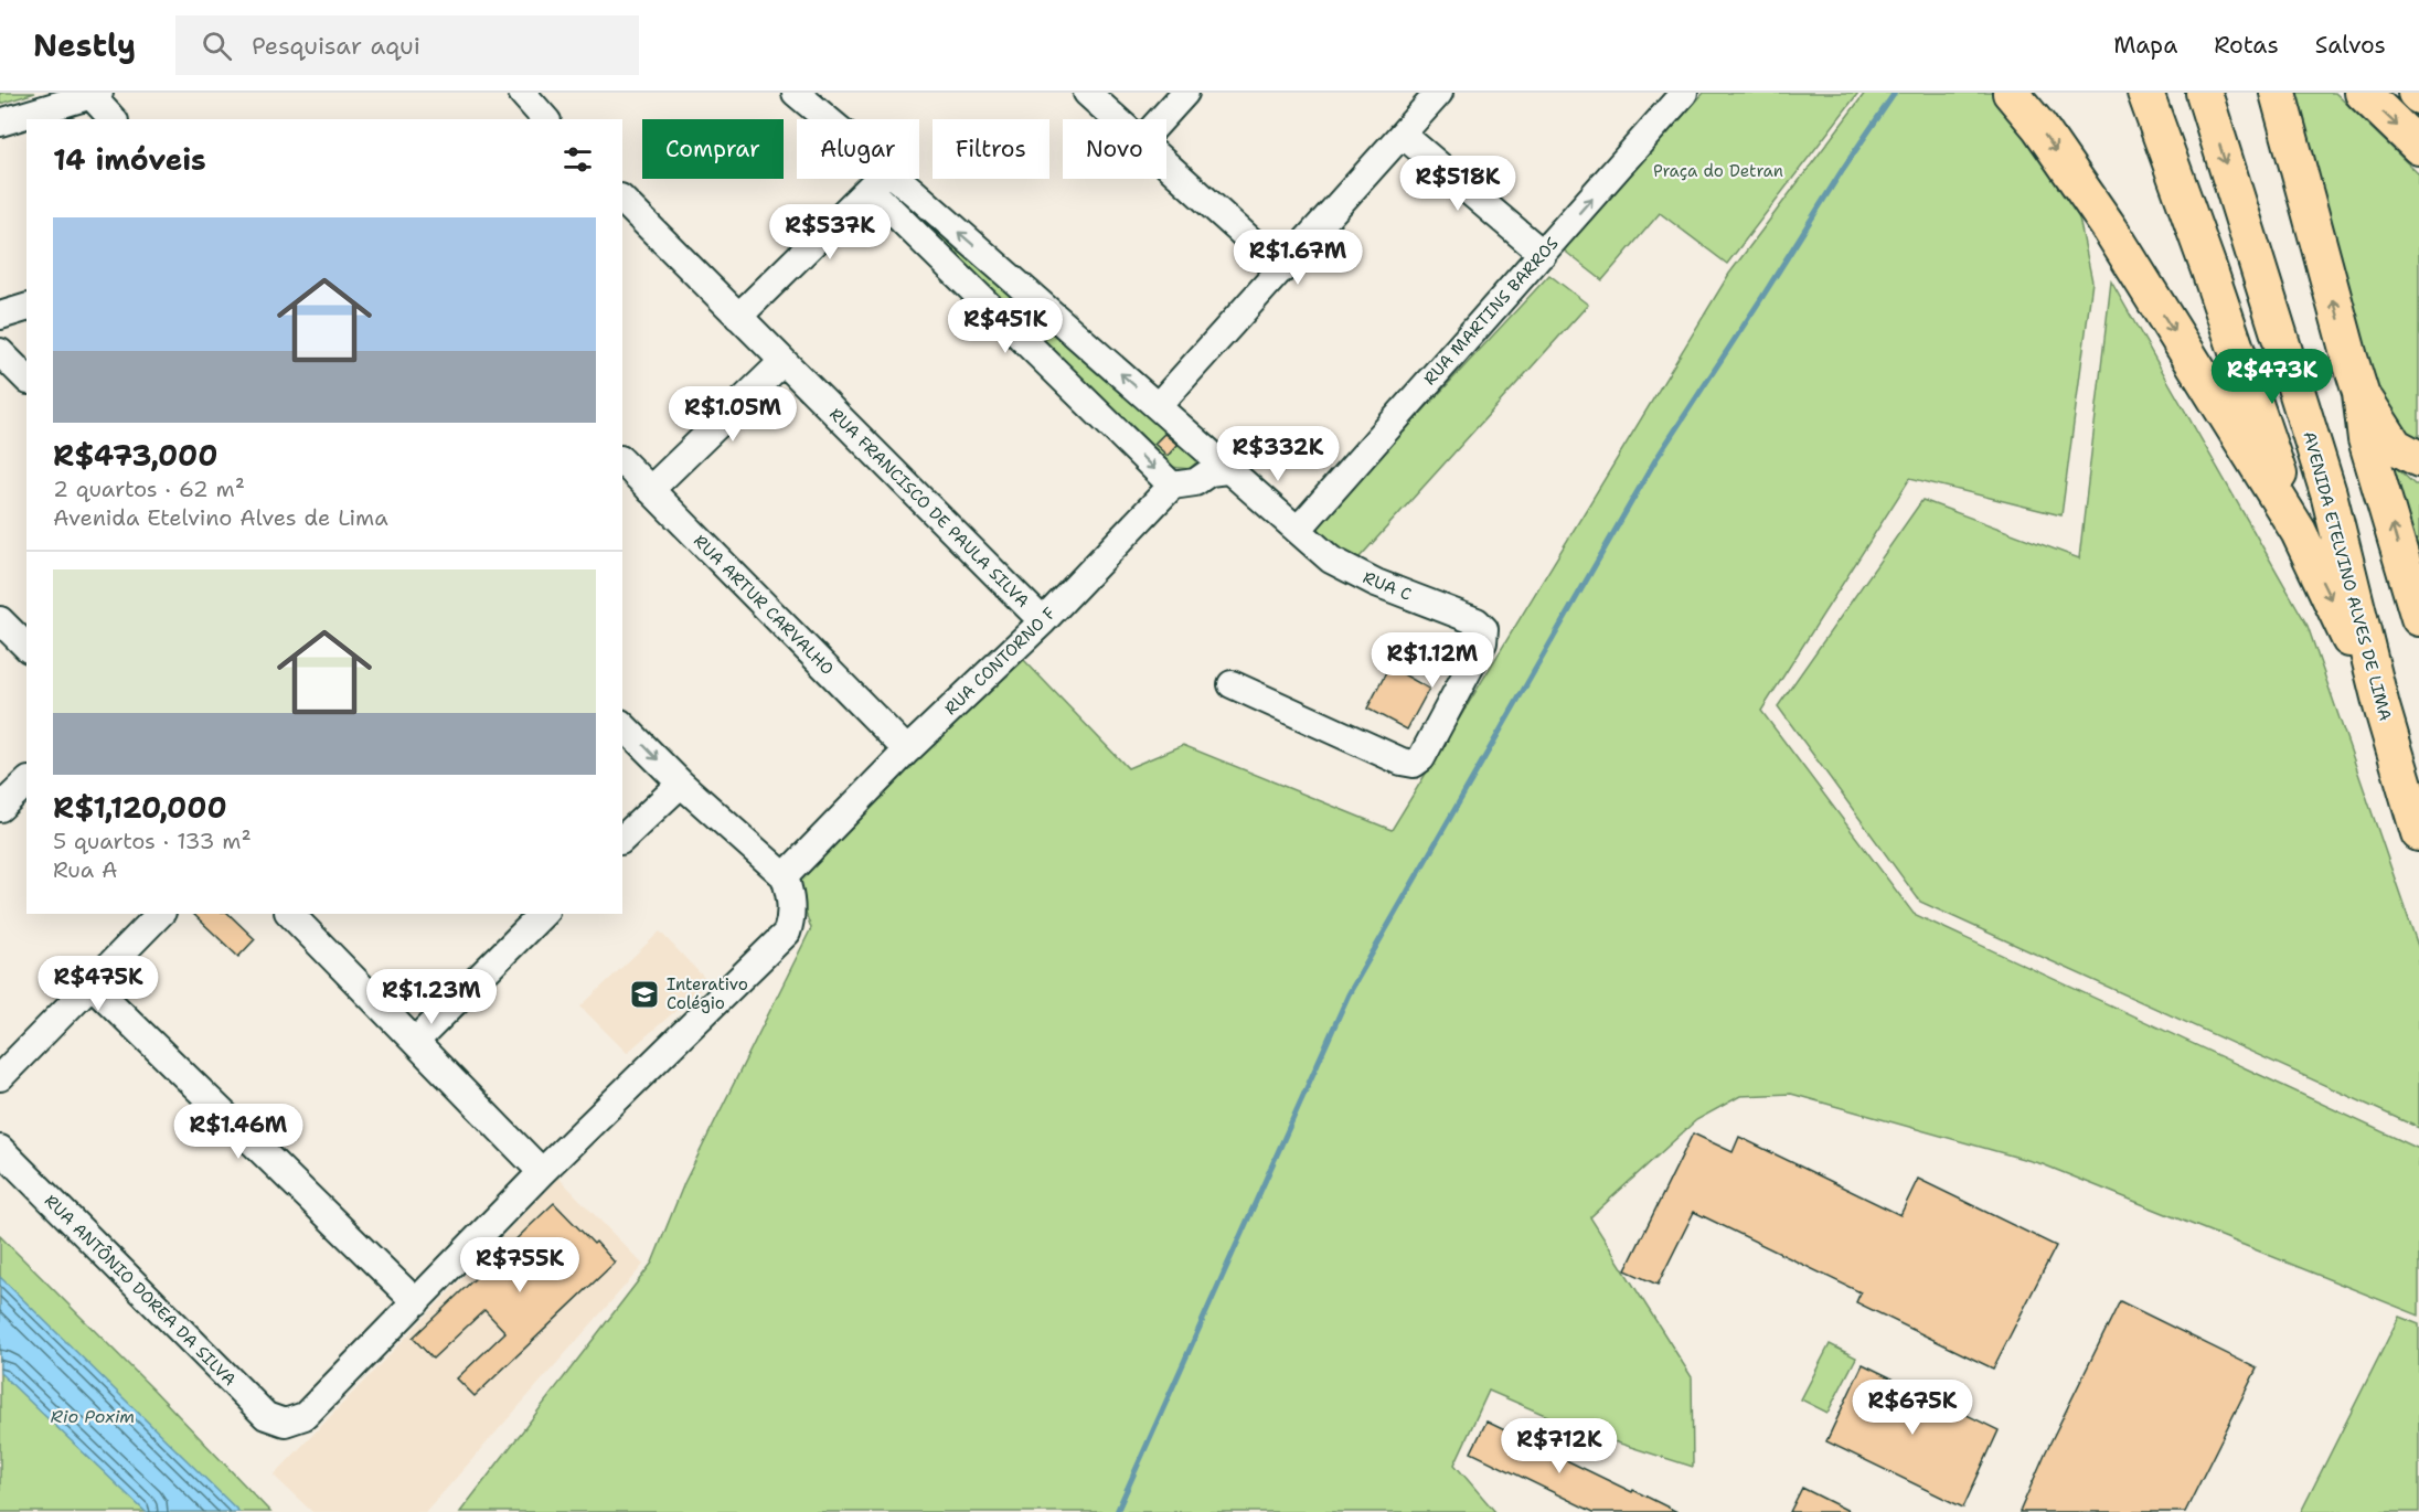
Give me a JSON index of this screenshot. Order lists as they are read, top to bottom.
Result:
{
  "streets": {
    "main road": ["AVENIDA ETELVINO ALVES DE LIMA"],
    "street": [
      "RUA MARTINS BARROS",
      "RUA FRANCISCO DE PAULA SILVA",
      "RUA C",
      "RUA ARTUR CARVALHO",
      "RUA CONTORNO F",
      "RUA ANTÔNIO DOREA DA SILVA"
    ]
  },
  "crossings": [
    ["RUA MARTINS BARROS", "RUA C"],
    ["RUA FRANCISCO DE PAULA SILVA", "RUA CONTORNO F"],
    ["RUA ARTUR CARVALHO", "RUA CONTORNO F"]
  ],
  "one_way": ["RUA MARTINS BARROS"],
  "water": ["Rio Poxim"],
  "parks": ["Praça do Detran"],
  "places": {
    "school or university": ["Interativo Colégio"]
  },
  "page": {
    "header": "Nestly",
    "search": "Pesquisar aqui",
    "nav": ["Mapa", "Rotas", "Salvos"],
    "chip": [
      "Comprar",
      "Alugar",
      "Filtros",
      "Novo"
    ],
    "heading": "14 imóveis",
    "price": [
      "R$518K",
      "R$537K",
      "R$1.67M",
      "R$451K",
      "R$473K",
      "R$1.05M",
      "R$332K",
      "R$1.12M",
      "R$475K",
      "R$1.23M",
      "R$1.46M",
      "R$755K",
      "R$675K",
      "R$712K"
    ],
    "list": [
      {
        "name": "R$473,000",
        "note": "2 quartos · 62 m² · Avenida Etelvino Alves de Lima"
      },
      {
        "name": "R$1,120,000",
        "note": "5 quartos · 133 m² · Rua A"
      }
    ]
  }
}
